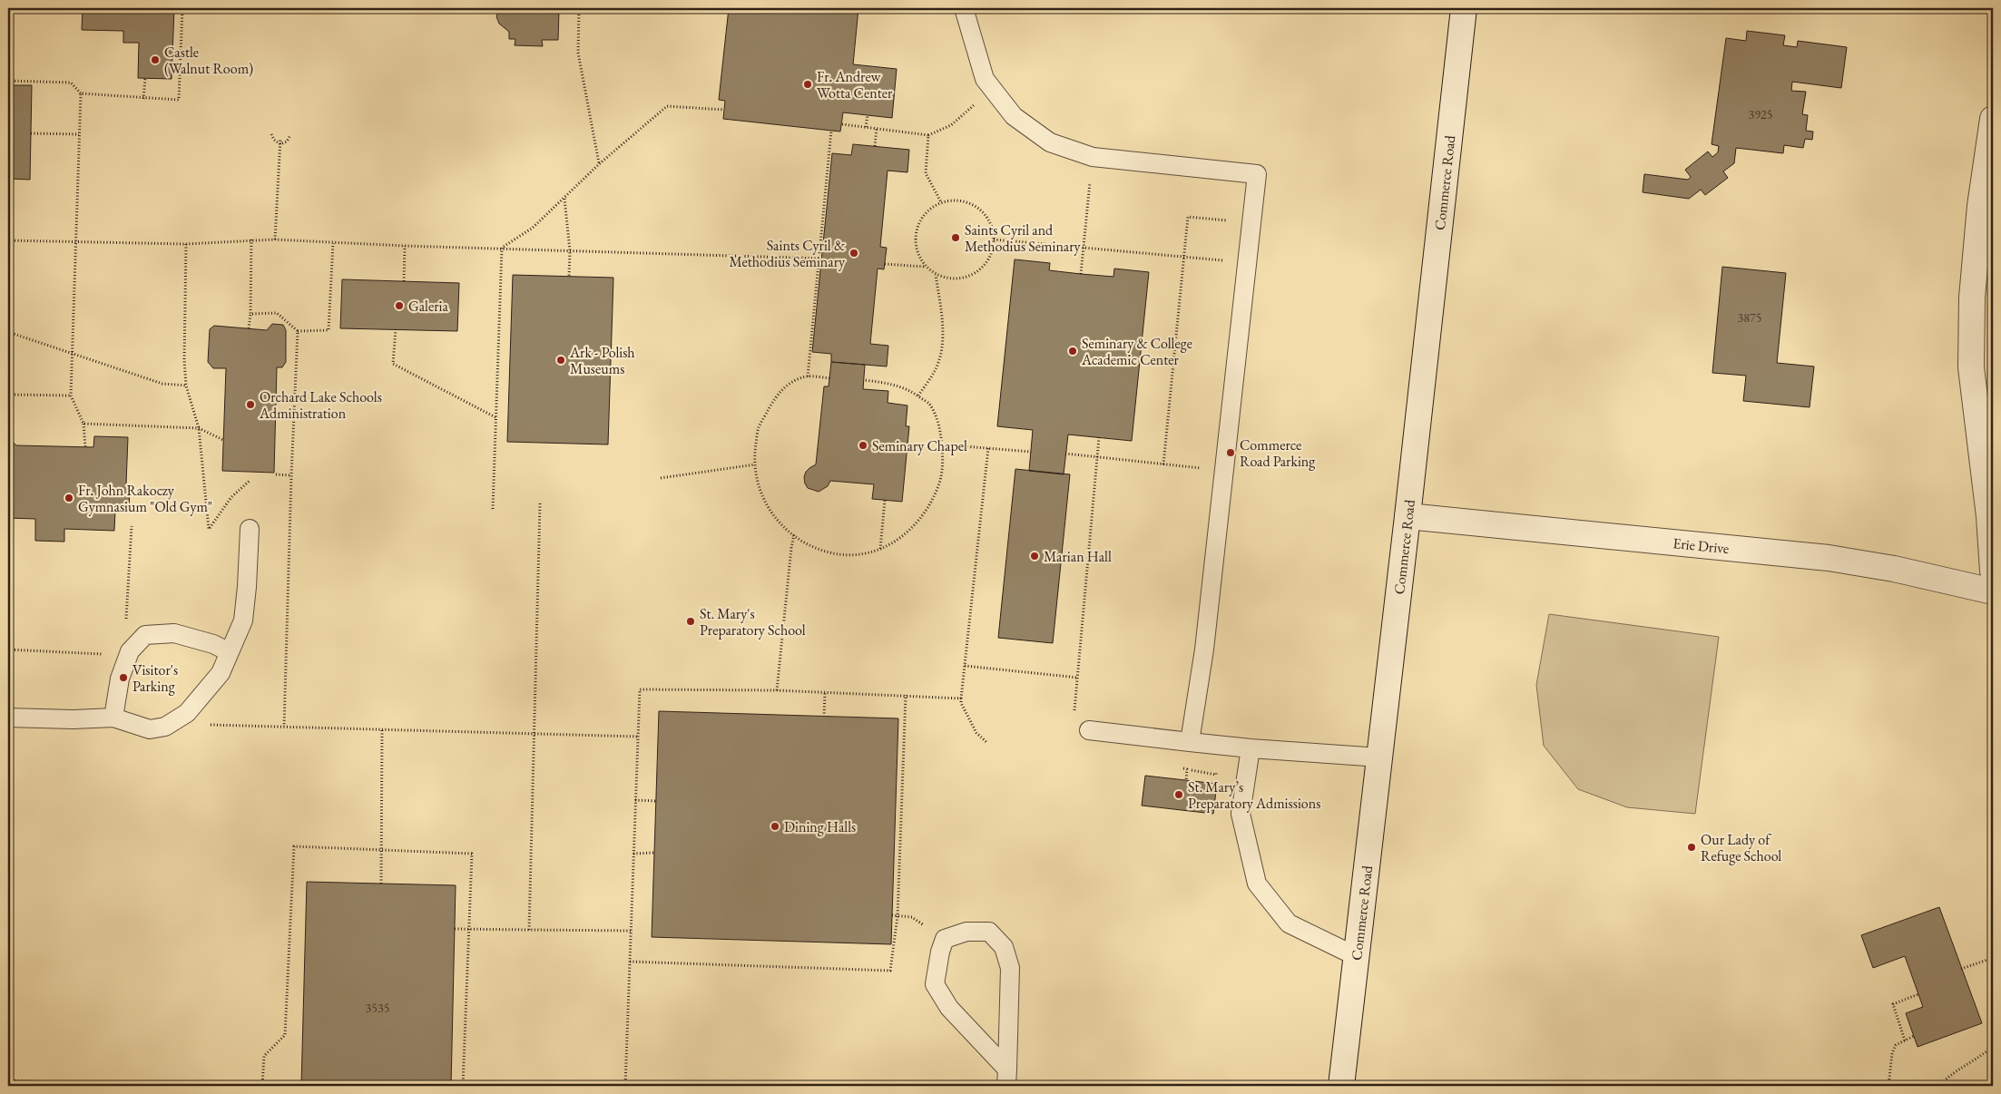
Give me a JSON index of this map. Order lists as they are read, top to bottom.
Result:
{
  "streets": {
    "main road": ["Commerce Road", "Erie Drive"]
  },
  "crossings": [
    ["Commerce Road", "Erie Drive"]
  ],
  "places": [
    "Castle (Walnut Room)",
    "Fr. Andrew Wotta Center",
    "Saints Cyril and Methodius Seminary",
    "Saints Cyril & Methodius Seminary",
    "Galeria",
    "Seminary & College Academic Center",
    "Ark - Polish Museums",
    "Orchard Lake Schools Administration",
    "Seminary Chapel",
    "Commerce Road Parking",
    "Fr. John Rakoczy Gymnasium \"Old Gym\"",
    "Marian Hall",
    "St. Mary's Preparatory School",
    "Visitor's Parking",
    "St. Mary’s Preparatory Admissions",
    "Dining Halls",
    "Our Lady of Refuge School"
  ],
  "house_numbers": ["3925", "3875", "3535"]
}
